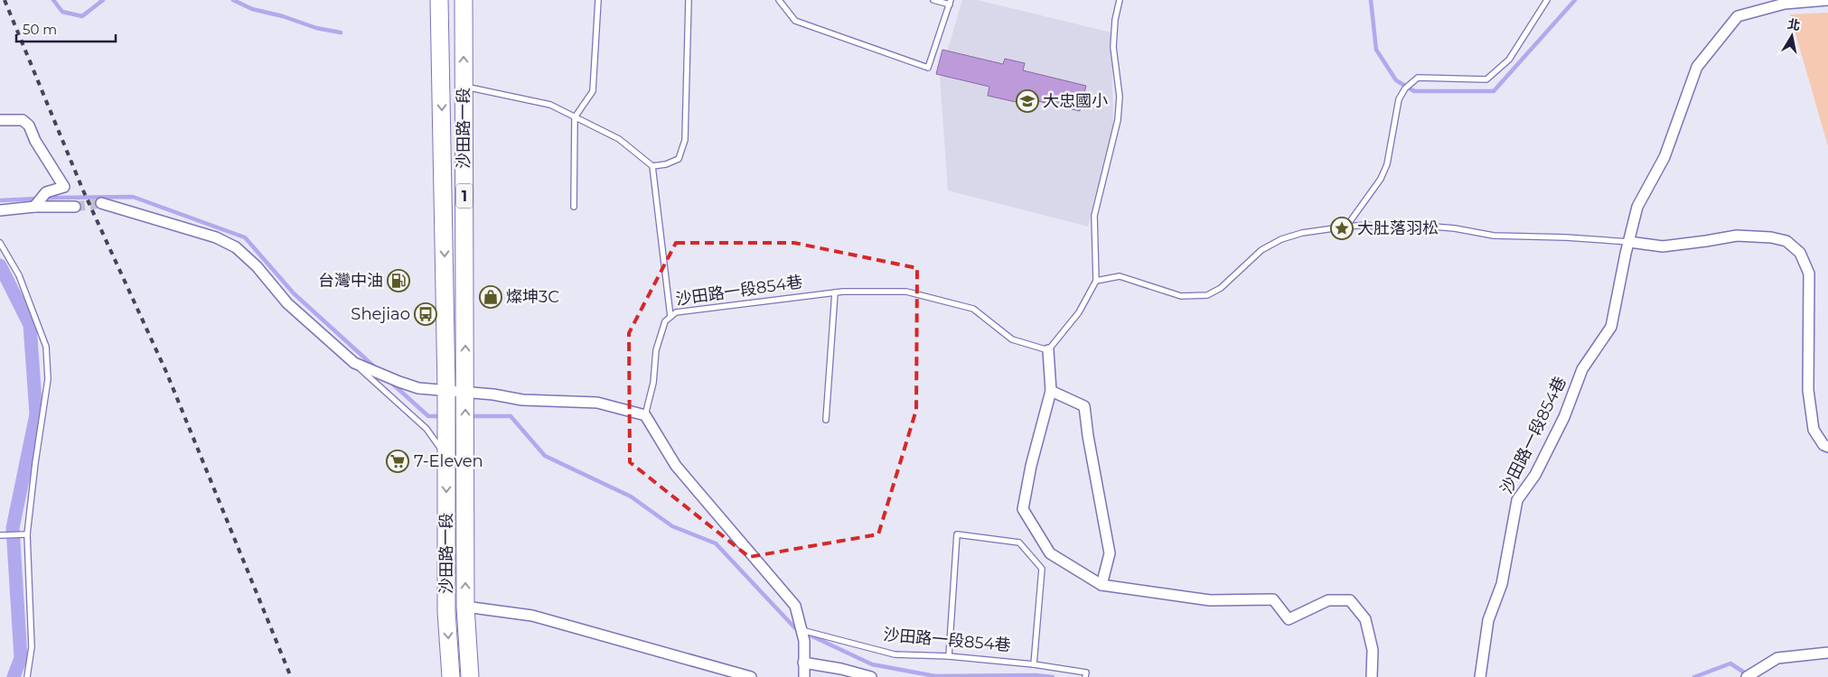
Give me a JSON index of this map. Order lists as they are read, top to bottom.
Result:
{
  "streets": {
    "main road": ["沙田路一段", "1"],
    "street": ["沙田路一段854巷"]
  },
  "places": {
    "school or university": ["大忠國小"],
    "place": ["大肚落羽松"],
    "fuel station": ["台灣中油"],
    "shop": ["燦坤3C"],
    "bus stop": ["Shejiao"],
    "supermarket": ["7-Eleven"]
  },
  "scale_bar": "50 m",
  "north": "top"
}
